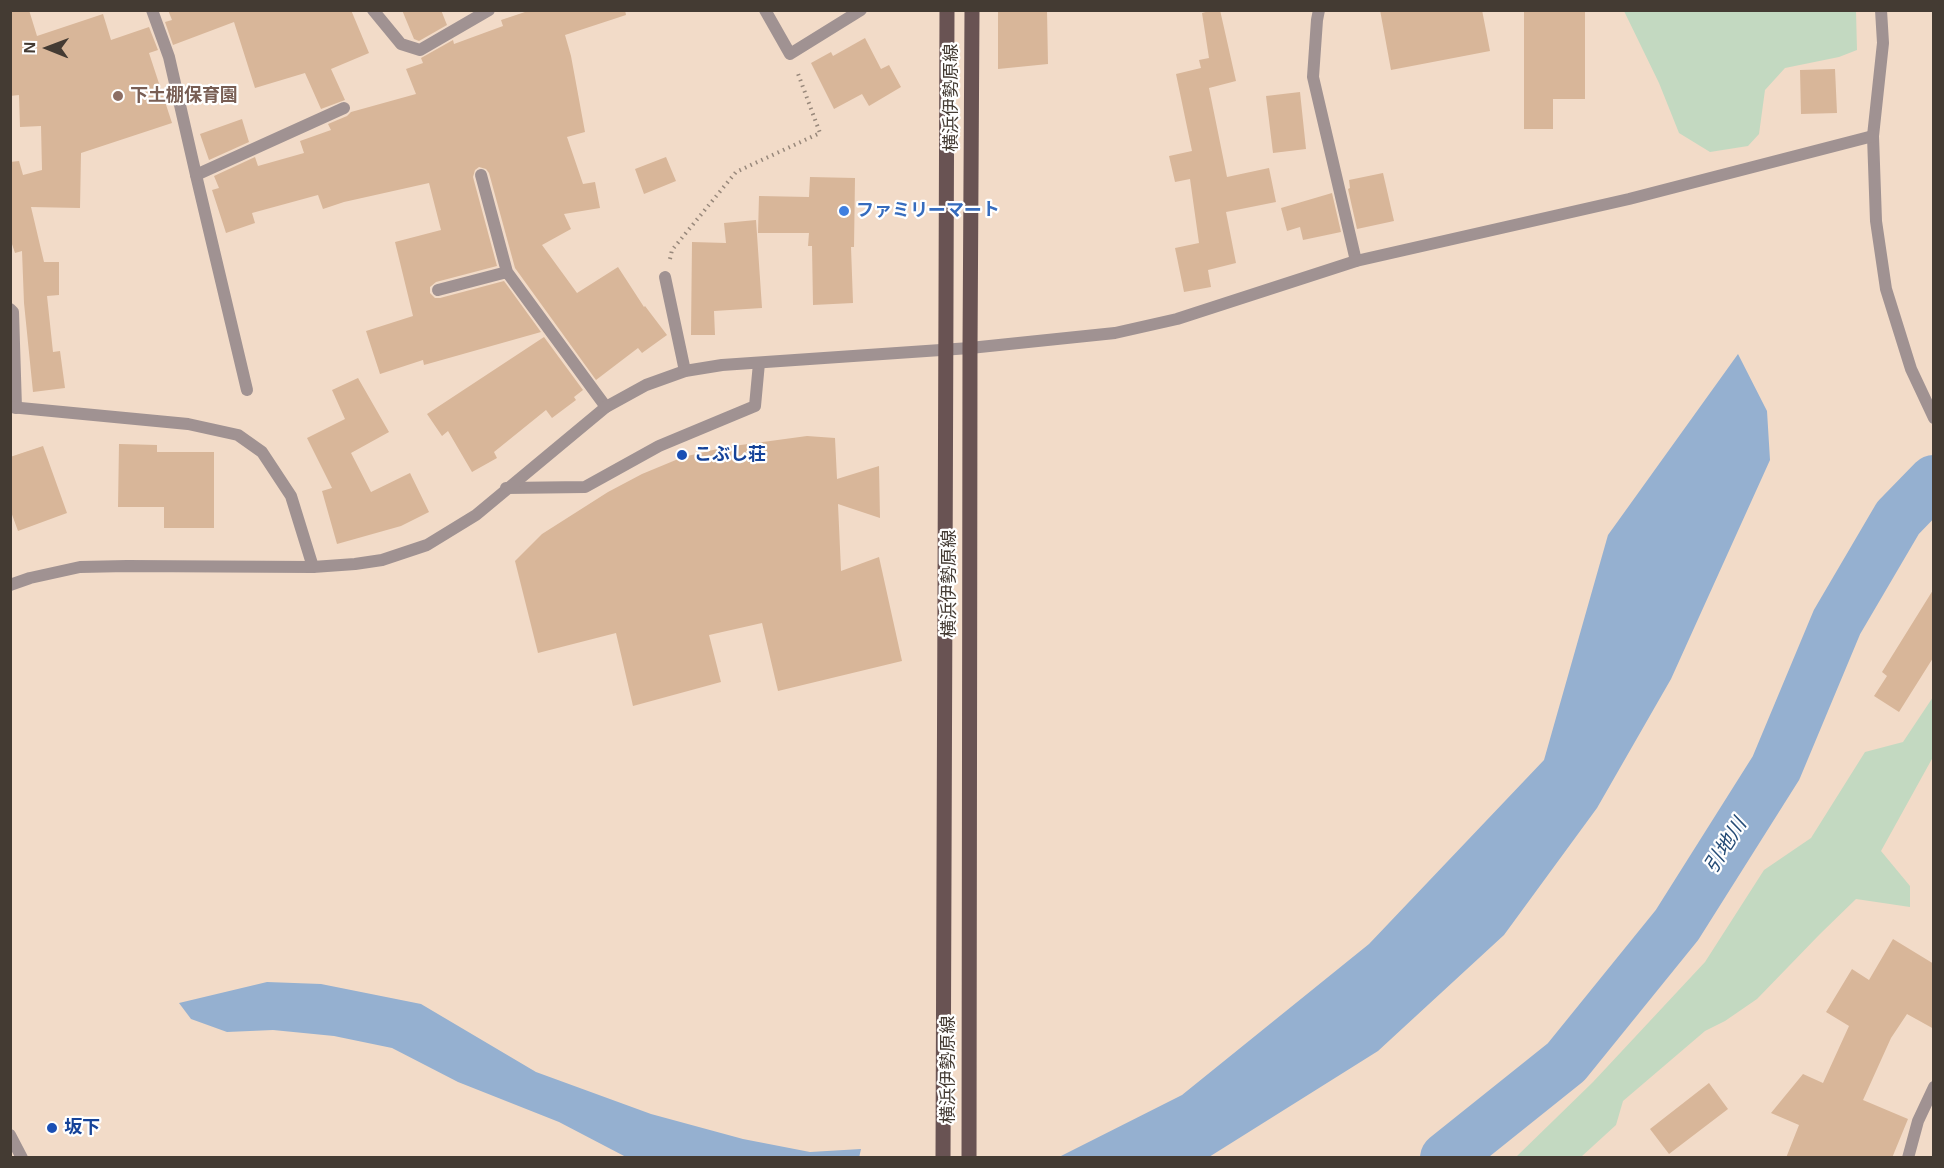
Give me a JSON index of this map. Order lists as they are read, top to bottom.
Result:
{
  "streets": {
    "main road": ["横浜伊勢原線"]
  },
  "water": ["引地川"],
  "places": [
    "下土棚保育園",
    "ファミリーマート",
    "こぶし荘",
    "坂下"
  ],
  "north": "left"
}
